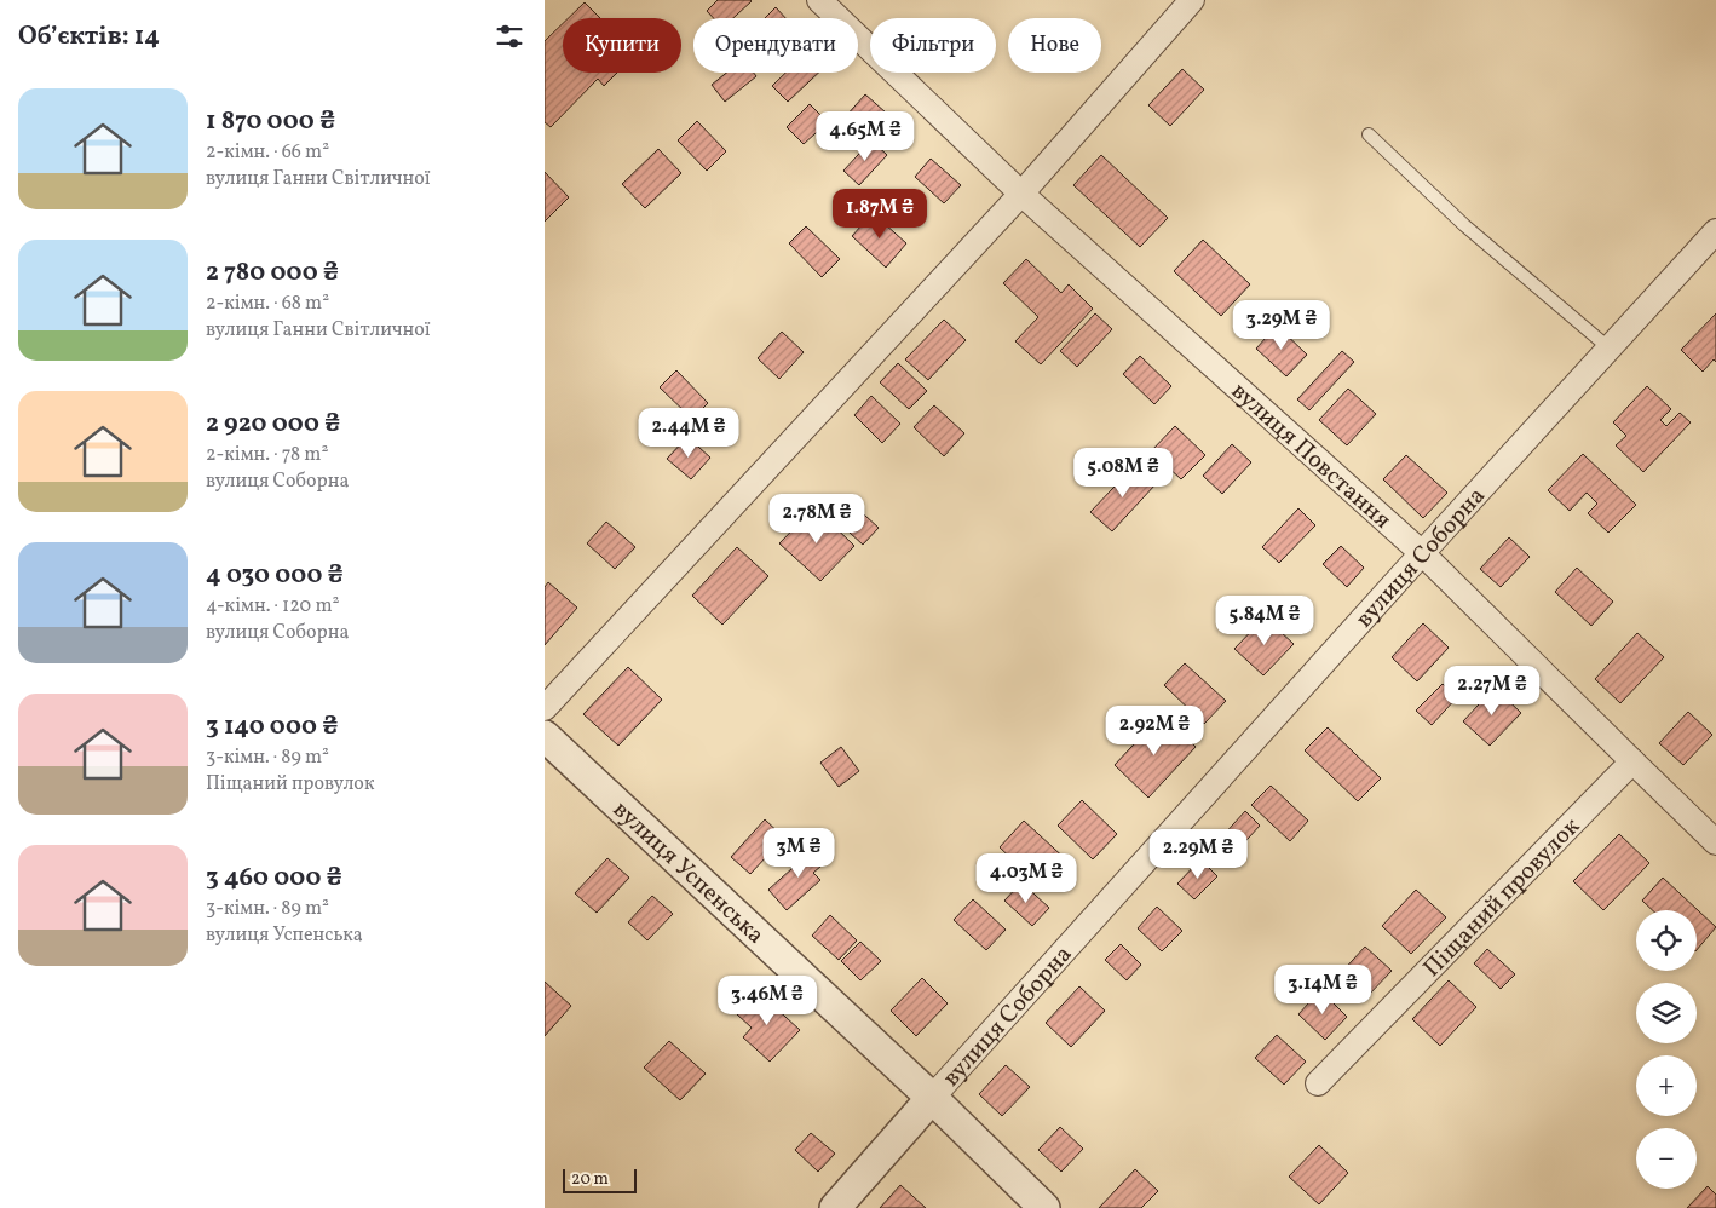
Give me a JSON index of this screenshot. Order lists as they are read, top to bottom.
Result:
{
  "streets": {
    "street": [
      "вулиця Повстання",
      "вулиця Соборна",
      "вулиця Успенська",
      "Піщаний провулок"
    ]
  },
  "crossings": [
    ["вулиця Повстання", "вулиця Соборна"],
    ["вулиця Повстання", "Піщаний провулок"],
    ["вулиця Соборна", "вулиця Успенська"]
  ],
  "scale_bar": "20 m",
  "page": {
    "heading": "Об’єктів: 14",
    "chip": [
      "Купити",
      "Орендувати",
      "Фільтри",
      "Нове"
    ],
    "list": [
      {
        "name": "1 870 000 ₴",
        "note": "2-кімн. · 66 m² · вулиця Ганни Світличної"
      },
      {
        "name": "2 780 000 ₴",
        "note": "2-кімн. · 68 m² · вулиця Ганни Світличної"
      },
      {
        "name": "2 920 000 ₴",
        "note": "2-кімн. · 78 m² · вулиця Соборна"
      },
      {
        "name": "4 030 000 ₴",
        "note": "4-кімн. · 120 m² · вулиця Соборна"
      },
      {
        "name": "3 140 000 ₴",
        "note": "3-кімн. · 89 m² · Піщаний провулок"
      },
      {
        "name": "3 460 000 ₴",
        "note": "3-кімн. · 89 m² · вулиця Успенська"
      }
    ],
    "price": [
      "4.65M ₴",
      "1.87M ₴",
      "3.29M ₴",
      "2.44M ₴",
      "5.08M ₴",
      "2.78M ₴",
      "5.84M ₴",
      "2.27M ₴",
      "2.92M ₴",
      "3M ₴",
      "2.29M ₴",
      "4.03M ₴",
      "3.14M ₴",
      "3.46M ₴"
    ],
    "map_buttons": ["+", "−"],
    "scale": "20 m"
  }
}
